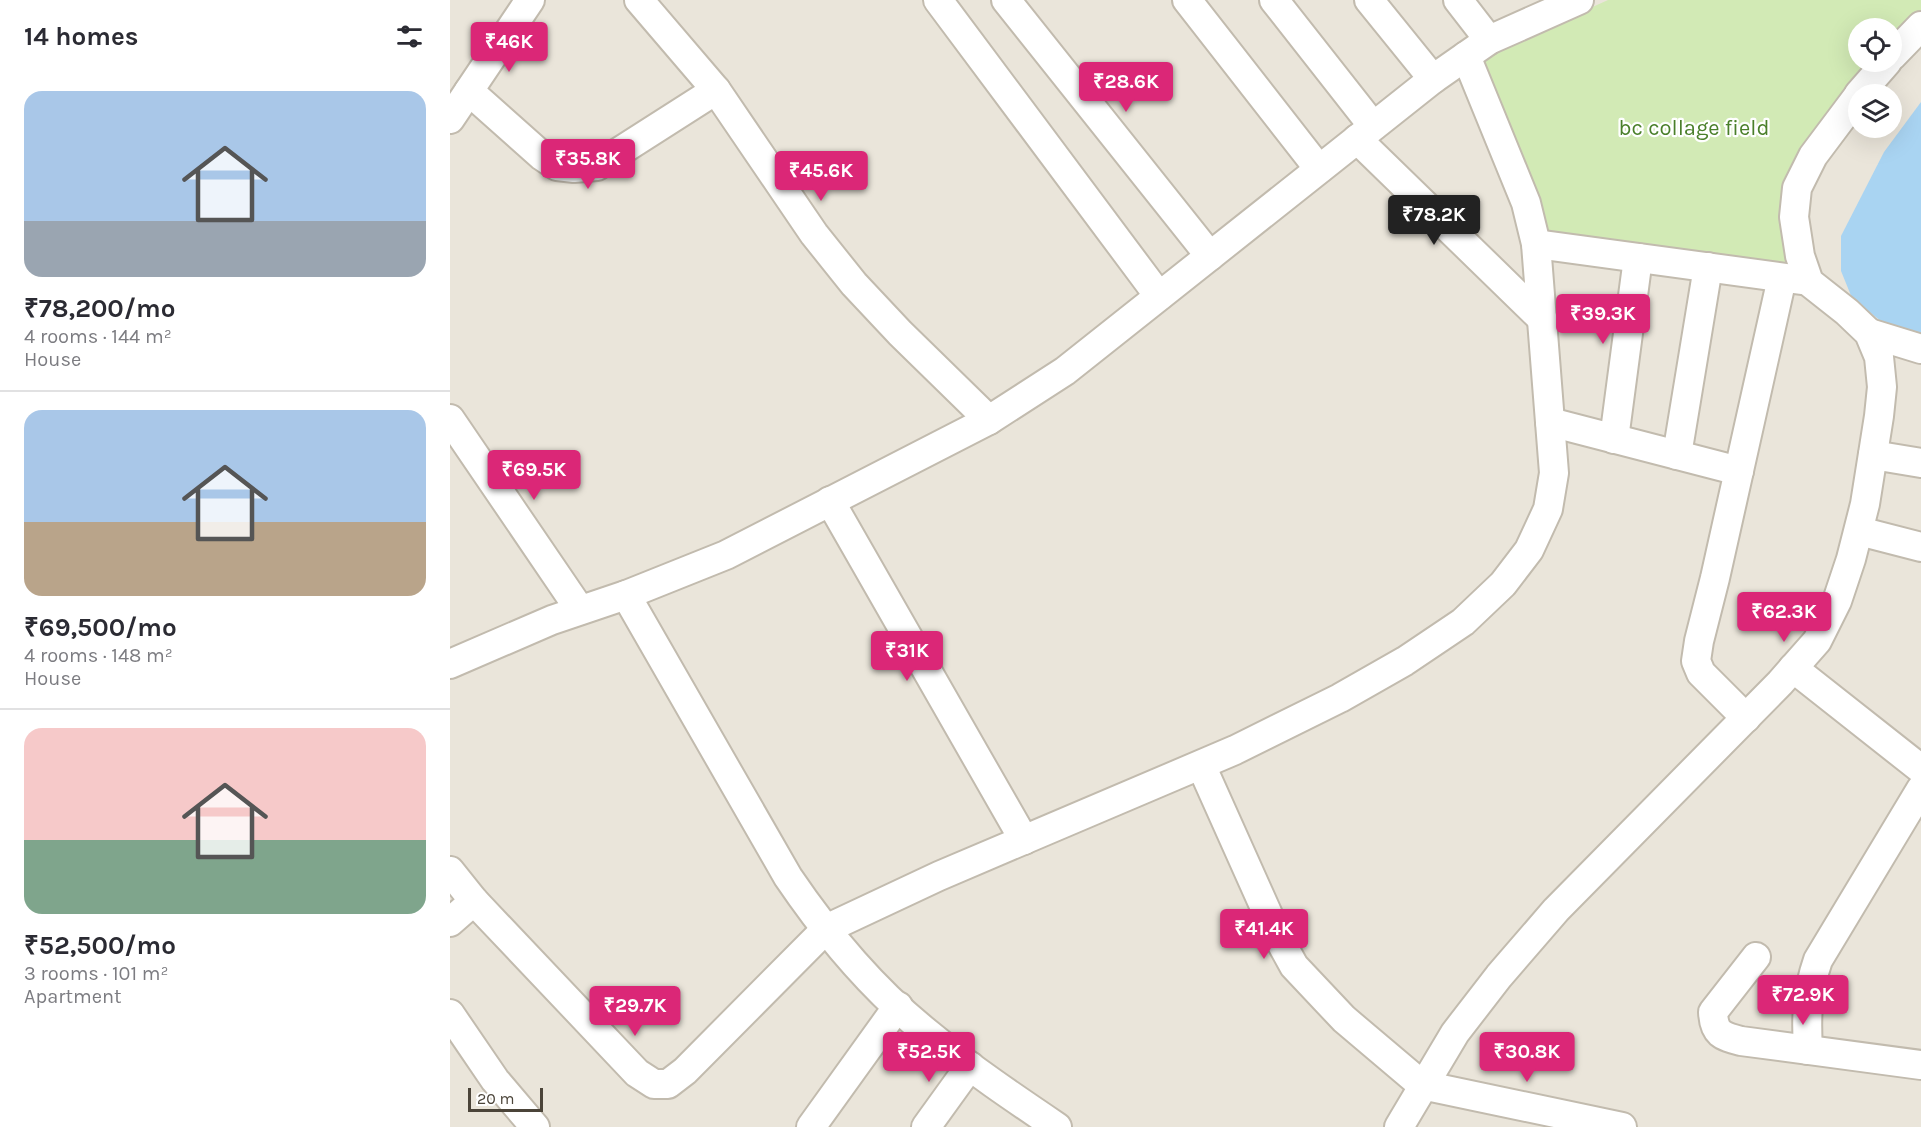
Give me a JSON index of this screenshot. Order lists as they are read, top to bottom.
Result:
{
  "parks": ["bc collage field"],
  "scale_bar": "20 m",
  "page": {
    "heading": "14 homes",
    "price": [
      "₹46K",
      "₹28.6K",
      "₹35.8K",
      "₹45.6K",
      "₹78.2K",
      "₹39.3K",
      "₹69.5K",
      "₹62.3K",
      "₹31K",
      "₹41.4K",
      "₹72.9K",
      "₹29.7K",
      "₹52.5K",
      "₹30.8K"
    ],
    "list": [
      {
        "name": "₹78,200/mo",
        "note": "4 rooms · 144 m² · House"
      },
      {
        "name": "₹69,500/mo",
        "note": "4 rooms · 148 m² · House"
      },
      {
        "name": "₹52,500/mo",
        "note": "3 rooms · 101 m² · Apartment"
      }
    ],
    "scale": "20 m"
  }
}
